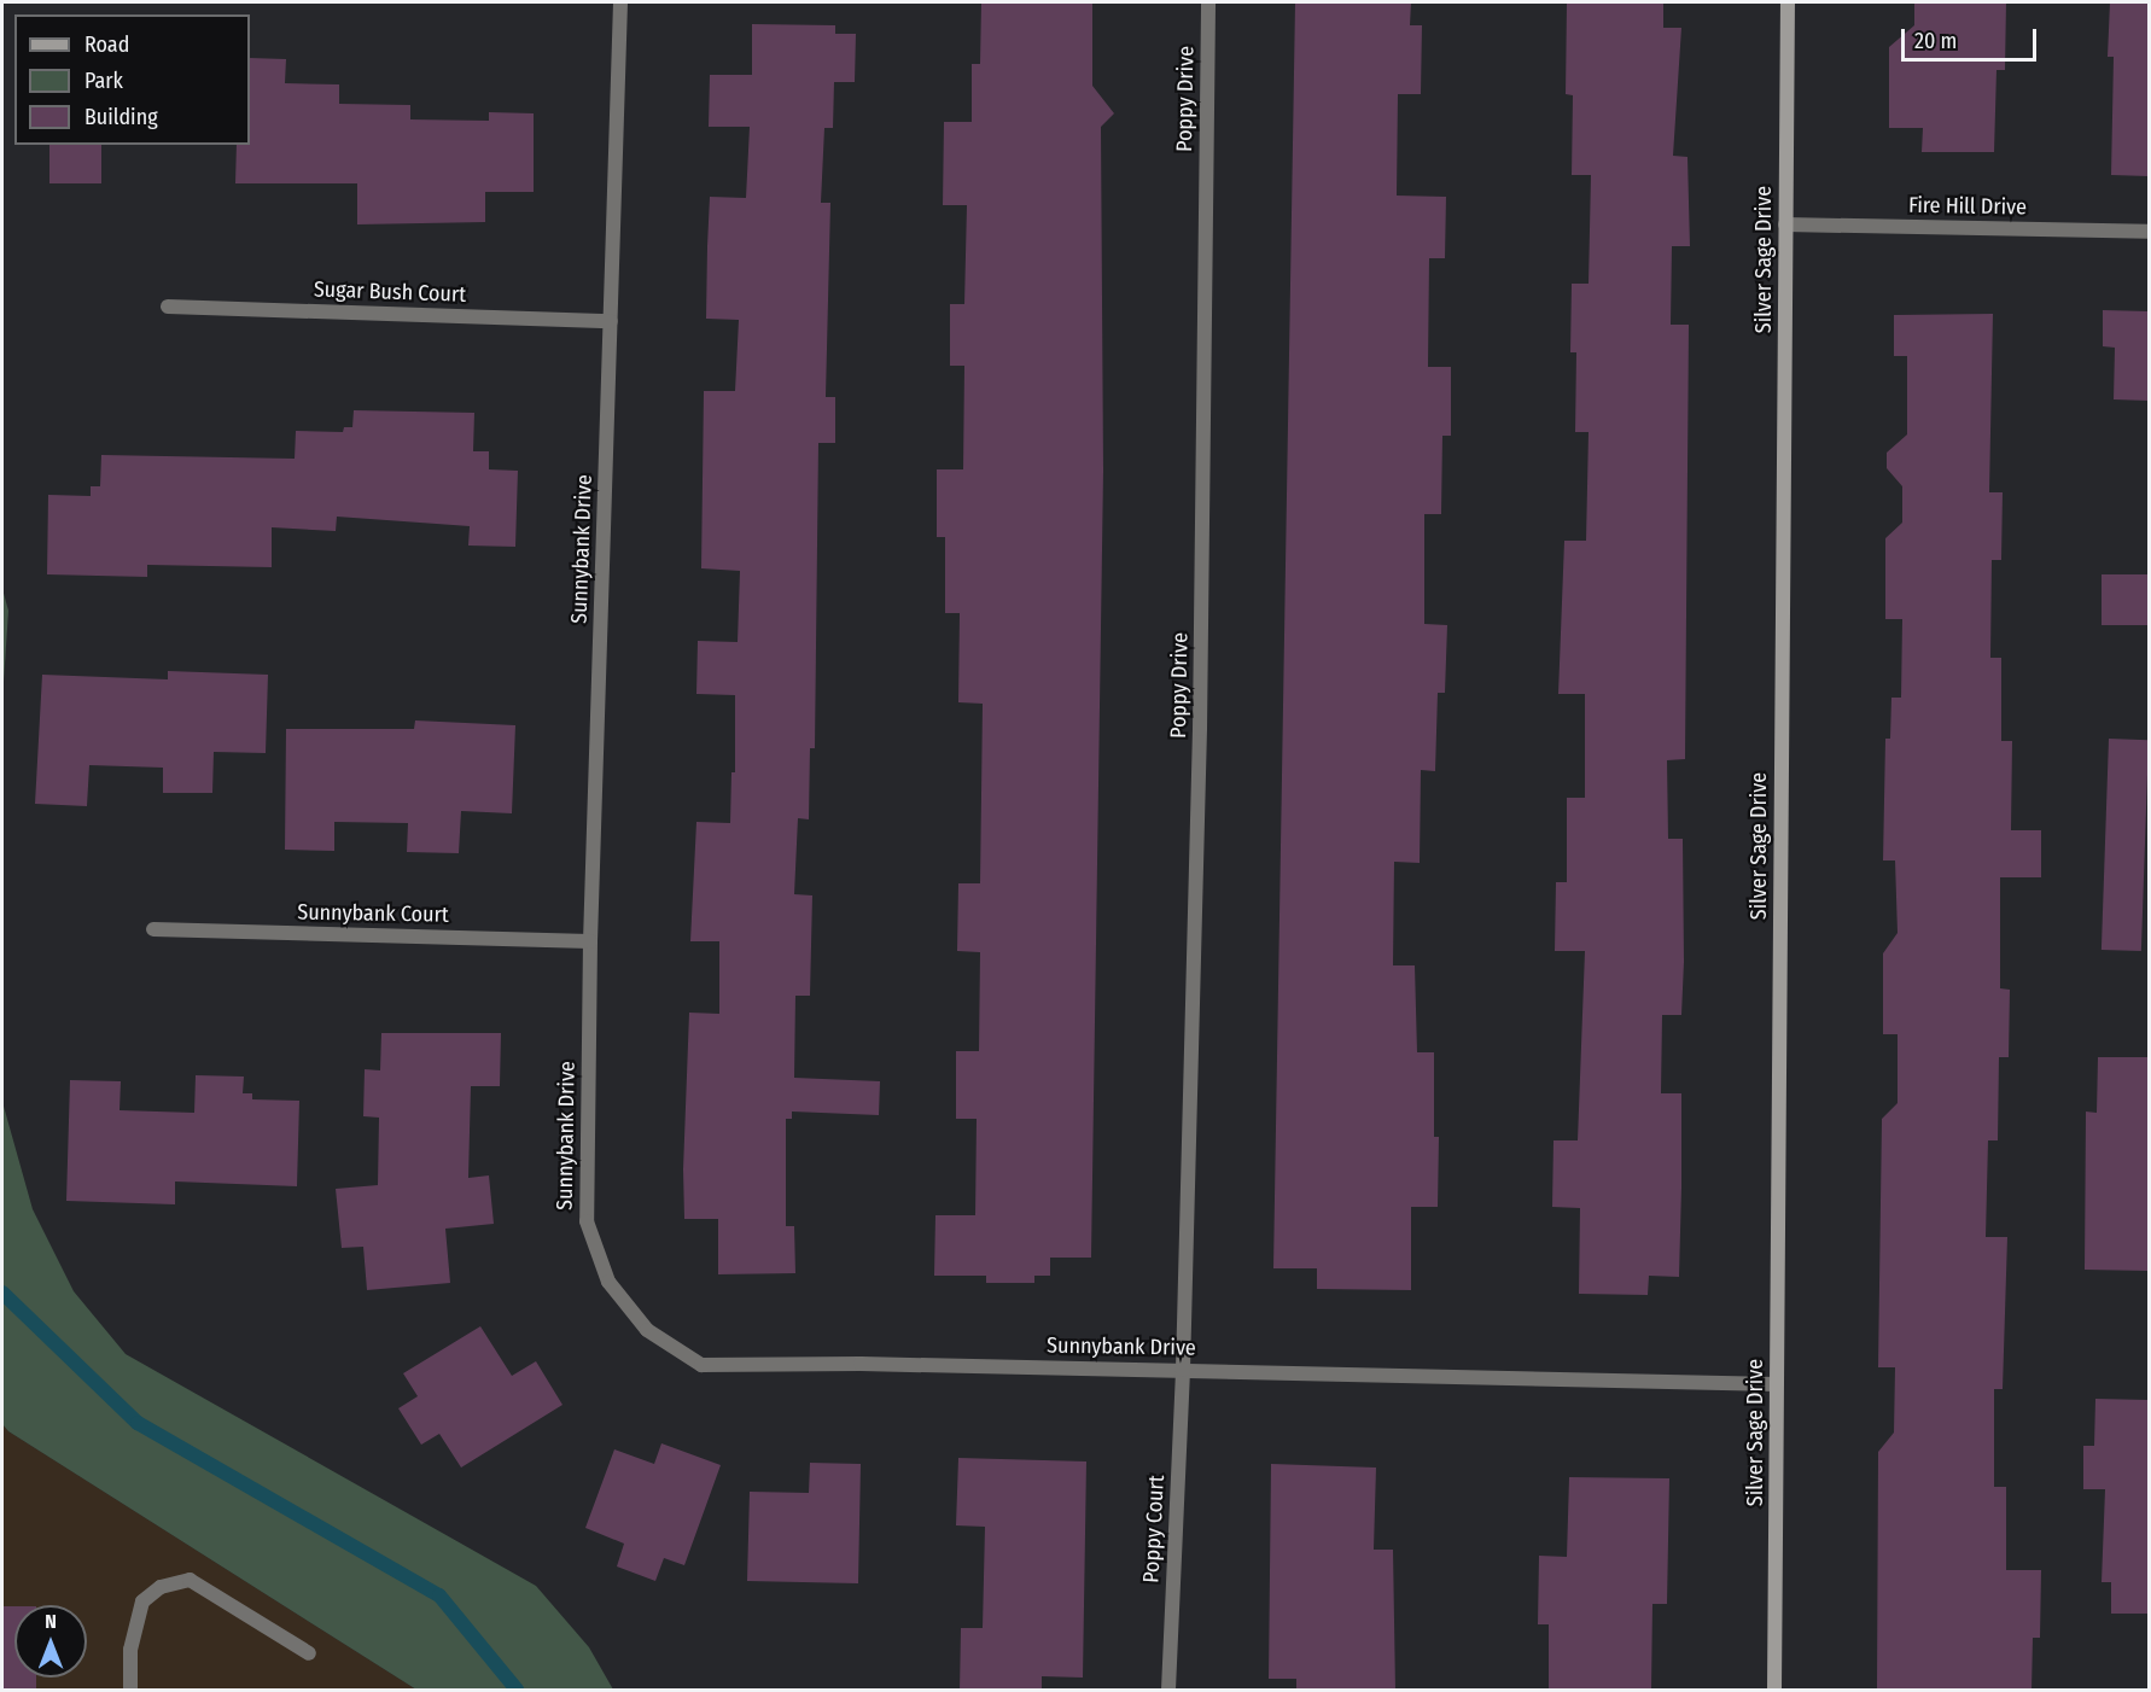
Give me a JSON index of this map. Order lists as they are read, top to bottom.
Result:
{
  "streets": {
    "street": [
      "Poppy Drive",
      "Fire Hill Drive",
      "Silver Sage Drive",
      "Sugar Bush Court",
      "Sunnybank Drive",
      "Sunnybank Court",
      "Poppy Court"
    ]
  },
  "crossings": [
    ["Poppy Drive", "Sunnybank Drive"],
    ["Poppy Drive", "Poppy Court"],
    ["Fire Hill Drive", "Silver Sage Drive"],
    ["Silver Sage Drive", "Sunnybank Drive"],
    ["Sugar Bush Court", "Sunnybank Drive"],
    ["Sunnybank Drive", "Sunnybank Court"],
    ["Sunnybank Drive", "Poppy Court"]
  ],
  "legend": ["Road", "Park", "Building"],
  "scale_bar": "20 m",
  "north": "top"
}
